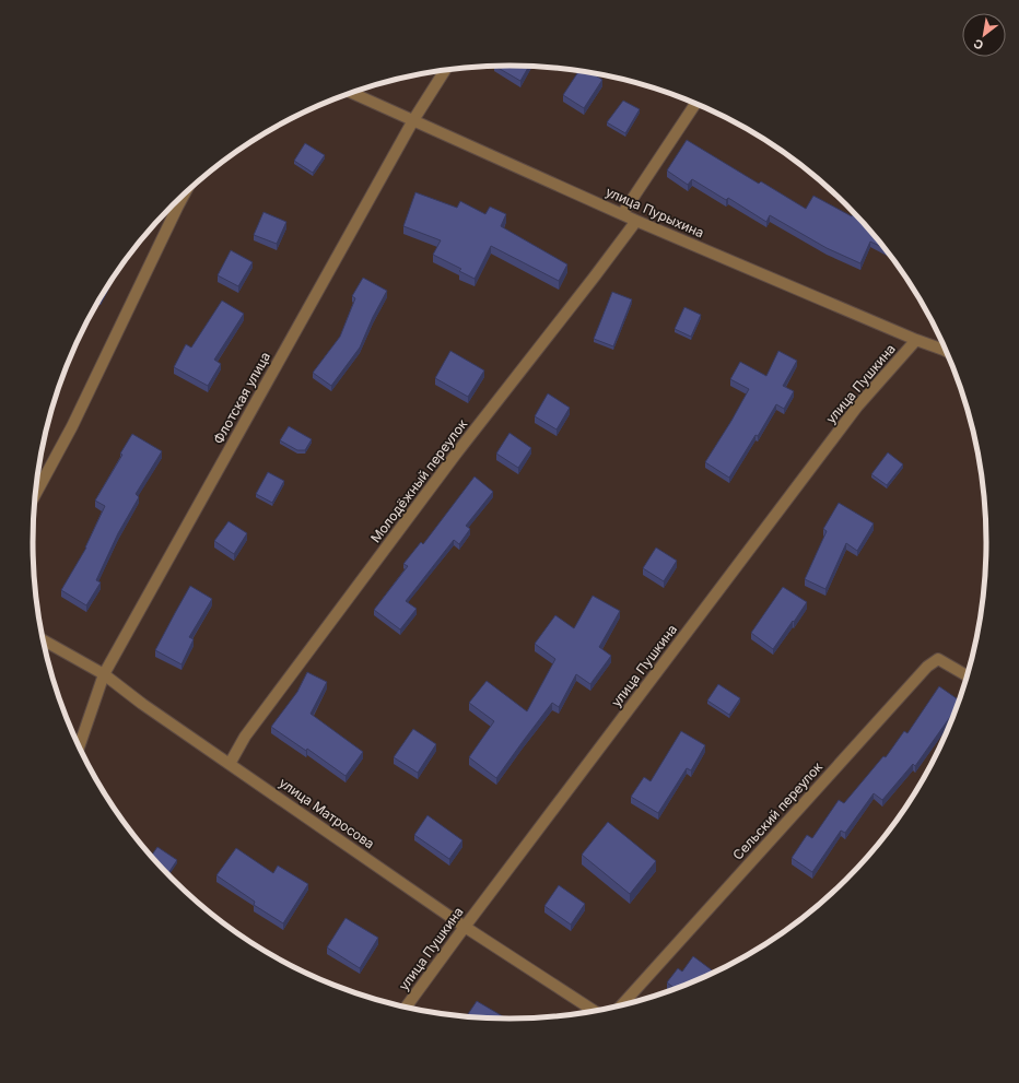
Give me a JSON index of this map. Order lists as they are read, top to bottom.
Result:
{
  "streets": {
    "street": [
      "улица Пурыхина",
      "улица Пушкина",
      "Флотская улица",
      "Молодёжный переулок",
      "Сельский переулок",
      "улица Матросова"
    ]
  },
  "crossings": [
    ["улица Пурыхина", "улица Пушкина"],
    ["улица Пурыхина", "Флотская улица"],
    ["улица Пурыхина", "Молодёжный переулок"],
    ["улица Пушкина", "улица Матросова"],
    ["Флотская улица", "улица Матросова"],
    ["Молодёжный переулок", "улица Матросова"]
  ],
  "north": "bottom left"
}
